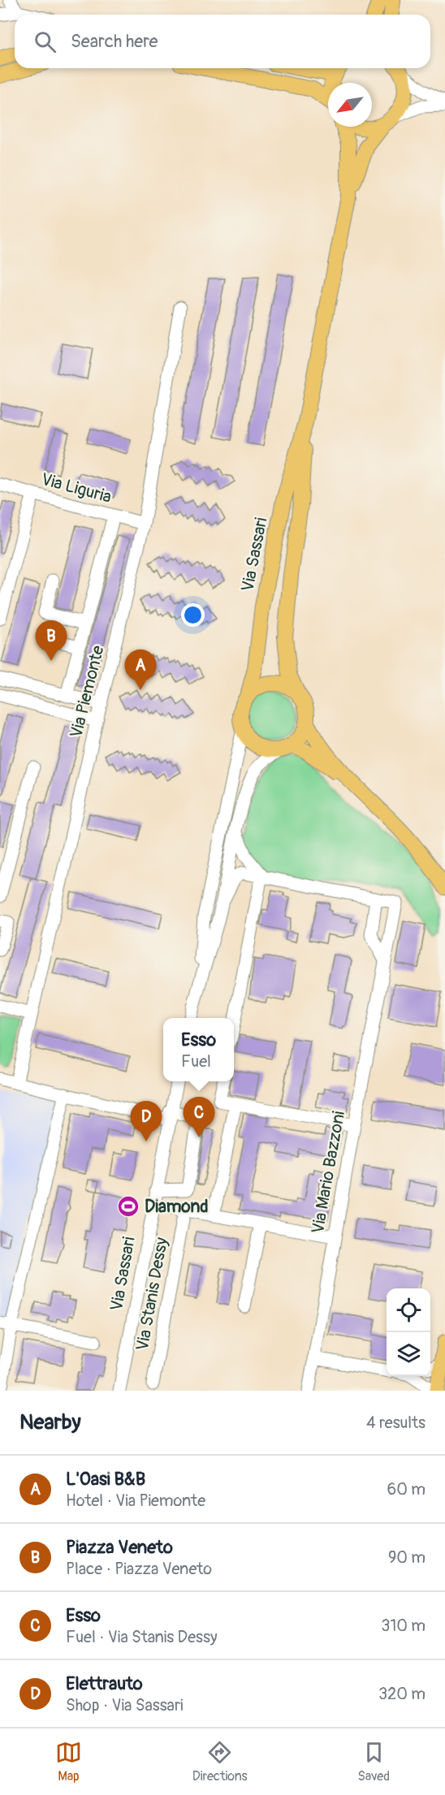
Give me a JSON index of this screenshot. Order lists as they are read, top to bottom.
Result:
{
  "streets": {
    "main road": ["Via Sassari"],
    "street": [
      "Via Liguria",
      "Via Piemonte",
      "Via Mario Bazzoni",
      "Via Stanis Dessy"
    ]
  },
  "crossings": [
    ["Via Liguria", "Via Piemonte"]
  ],
  "places": {
    "sports": ["Diamond"]
  },
  "north": "bottom left",
  "page": {
    "search": "Search here",
    "pins": [
      "B",
      "A",
      "C",
      "D"
    ],
    "popup": ["Esso", "Fuel"],
    "heading": ["Nearby", "4 results"],
    "list": [
      {
        "mark": "A",
        "name": "L'Oasi B&B",
        "note": "Hotel · Via Piemonte",
        "value": "60 m"
      },
      {
        "mark": "B",
        "name": "Piazza Veneto",
        "note": "Place · Piazza Veneto",
        "value": "90 m"
      },
      {
        "mark": "C",
        "name": "Esso",
        "note": "Fuel · Via Stanis Dessy",
        "value": "310 m"
      },
      {
        "mark": "D",
        "name": "Elettrauto",
        "note": "Shop · Via Sassari",
        "value": "320 m"
      }
    ],
    "nav": ["Map", "Directions", "Saved"]
  }
}
